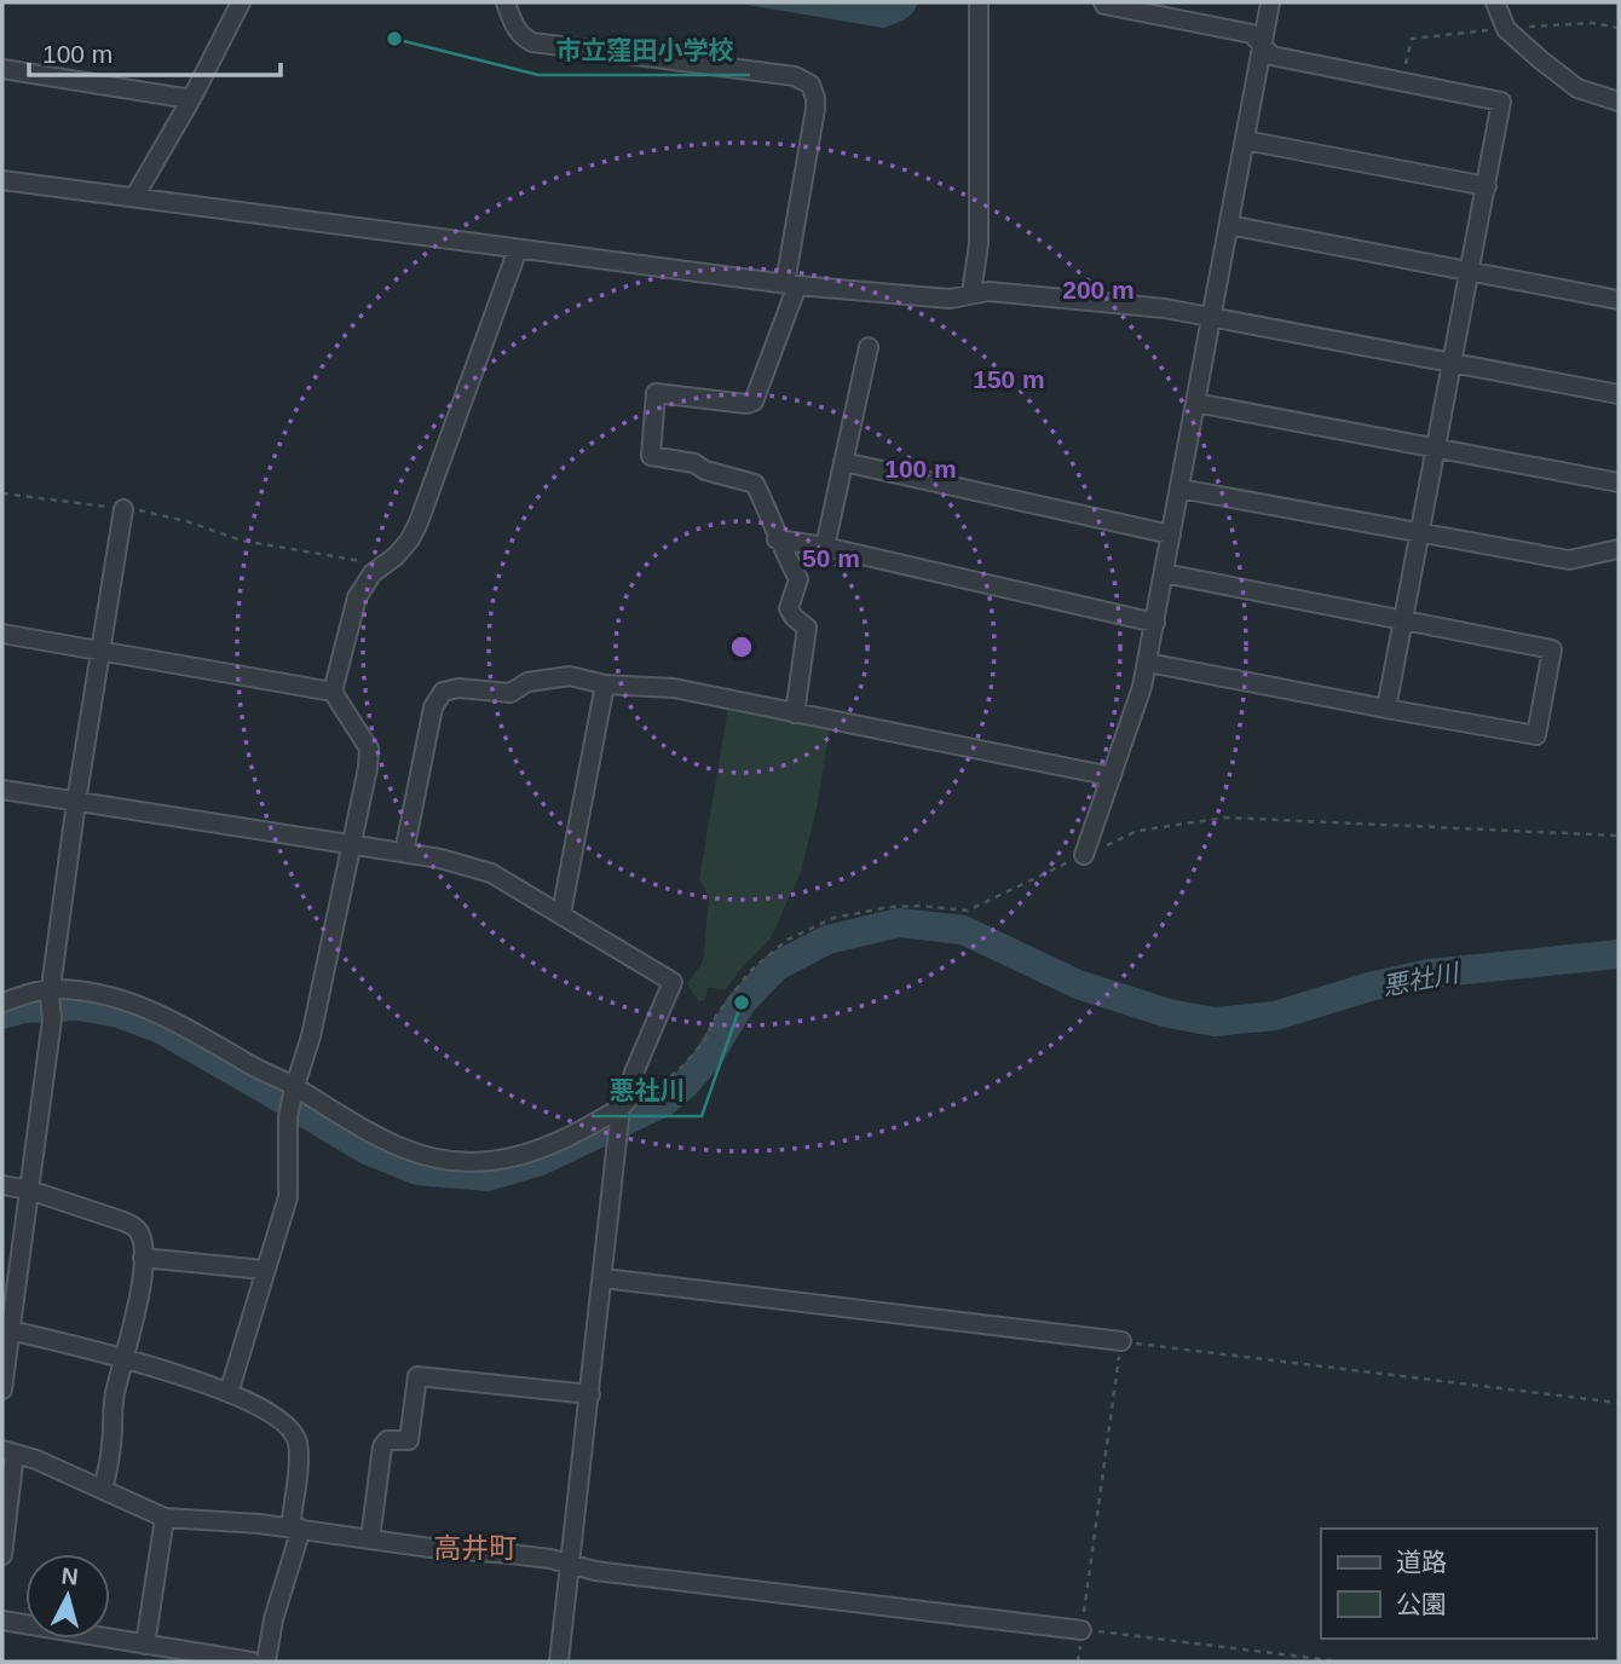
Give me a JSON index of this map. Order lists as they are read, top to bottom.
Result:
{
  "districts": ["高井町"],
  "water": ["悪社川"],
  "places": ["市立窪田小学校", "悪社川"],
  "legend": ["道路", "公園"],
  "scale_bar": "100 m",
  "north": "top",
  "rings": [
    "200 m",
    "150 m",
    "100 m",
    "50 m"
  ]
}
